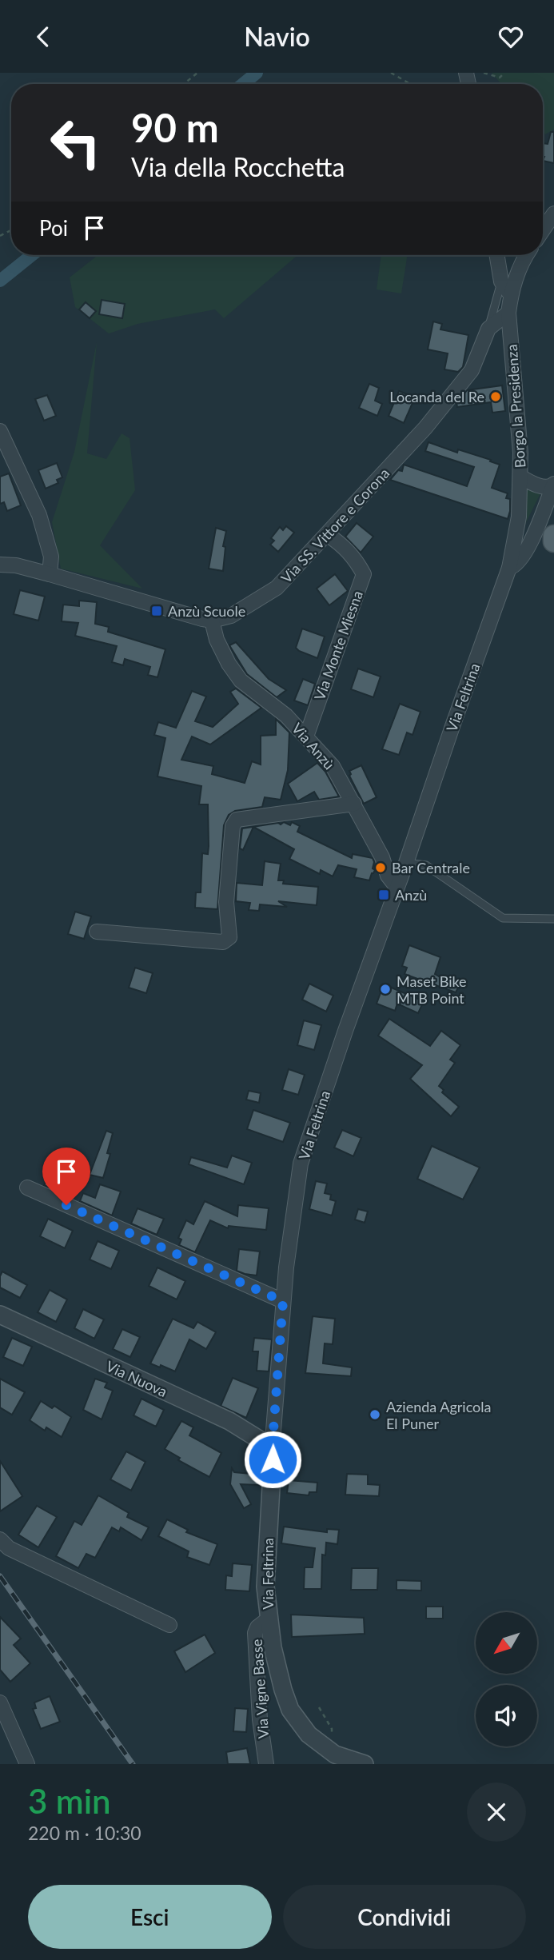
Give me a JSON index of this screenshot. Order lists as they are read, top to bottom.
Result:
{
  "streets": {
    "street": [
      "Borgo la Presidenza",
      "Via SS. Vittore e Corona",
      "Via Monte Miesna",
      "Via Feltrina",
      "Via Anzù",
      "Via Nuova",
      "Via Vigne Basse"
    ]
  },
  "crossings": [
    ["Borgo la Presidenza", "Via SS. Vittore e Corona"],
    ["Borgo la Presidenza", "Via Feltrina"],
    ["Via SS. Vittore e Corona", "Via Monte Miesna"],
    ["Via SS. Vittore e Corona", "Via Anzù"],
    ["Via Monte Miesna", "Via Anzù"],
    ["Via Feltrina", "Via Anzù"],
    ["Via Feltrina", "Via Nuova"],
    ["Via Feltrina", "Via Vigne Basse"]
  ],
  "places": {
    "other": [
      "Locanda del Re",
      "Bar Centrale",
      "Maset Bike MTB Point",
      "Azienda Agricola El Puner"
    ],
    "transit": ["Anzù Scuole", "Anzù"]
  },
  "north": "bottom left",
  "page": {
    "header": "Navio",
    "turn": ["90 m", "Via della Rocchetta"],
    "then": "Poi",
    "heading": ["3 min", "220 m · 10:30"],
    "buttons": ["Esci", "Condividi"]
  }
}
